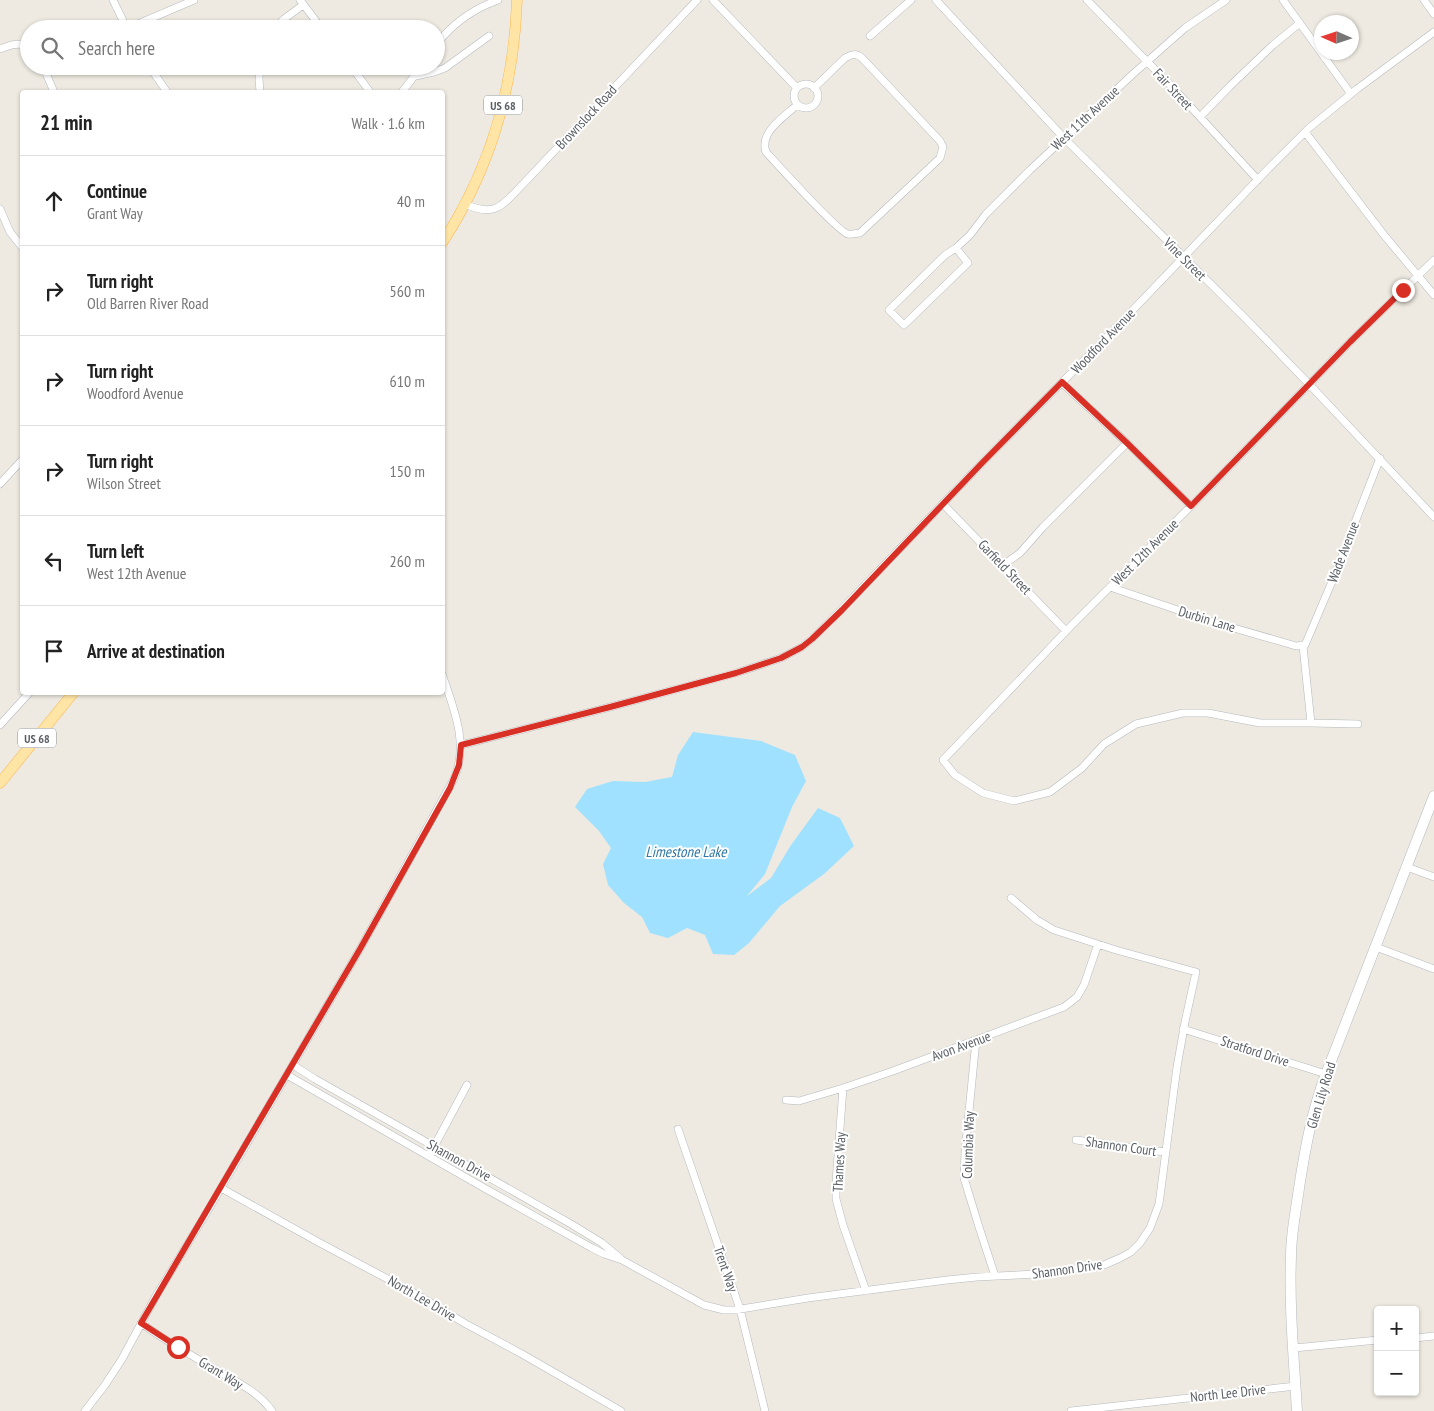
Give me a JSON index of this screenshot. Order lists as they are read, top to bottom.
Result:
{
  "streets": {
    "main road": ["US 68"],
    "street": [
      "Fair Street",
      "Brownslock Road",
      "West 11th Avenue",
      "Vine Street",
      "Woodford Avenue",
      "West 12th Avenue",
      "Wade Avenue",
      "Garfield Street",
      "Durbin Lane",
      "Avon Avenue",
      "Stratford Drive",
      "Glen Lily Road",
      "Columbia Way",
      "Shannon Court",
      "Shannon Drive",
      "Thames Way",
      "Trent Way",
      "North Lee Drive",
      "Grant Way"
    ]
  },
  "crossings": [
    ["Fair Street", "West 11th Avenue"],
    ["Fair Street", "Woodford Avenue"],
    ["US 68", "Brownslock Road"],
    ["West 11th Avenue", "Vine Street"],
    ["Vine Street", "Woodford Avenue"],
    ["Vine Street", "West 12th Avenue"],
    ["Vine Street", "Wade Avenue"],
    ["Woodford Avenue", "Garfield Street"],
    ["West 12th Avenue", "Garfield Street"],
    ["West 12th Avenue", "Durbin Lane"],
    ["Wade Avenue", "Durbin Lane"],
    ["Avon Avenue", "Columbia Way"],
    ["Avon Avenue", "Shannon Drive"],
    ["Avon Avenue", "Thames Way"],
    ["Stratford Drive", "Glen Lily Road"],
    ["Stratford Drive", "Shannon Drive"],
    ["Glen Lily Road", "North Lee Drive"],
    ["Columbia Way", "Shannon Drive"],
    ["Shannon Court", "Shannon Drive"],
    ["Shannon Drive", "Thames Way"],
    ["Shannon Drive", "Trent Way"]
  ],
  "water": ["Limestone Lake"],
  "north": "left",
  "page": {
    "search": "Search here",
    "heading": ["21 min", "Walk · 1.6 km"],
    "list": [
      ["Continue", "Grant Way", "40 m"],
      ["Turn right", "Old Barren River Road", "560 m"],
      ["Turn right", "Woodford Avenue", "610 m"],
      ["Turn right", "Wilson Street", "150 m"],
      ["Turn left", "West 12th Avenue", "260 m"],
      "Arrive at destination"
    ],
    "map_buttons": ["+", "−"]
  }
}
